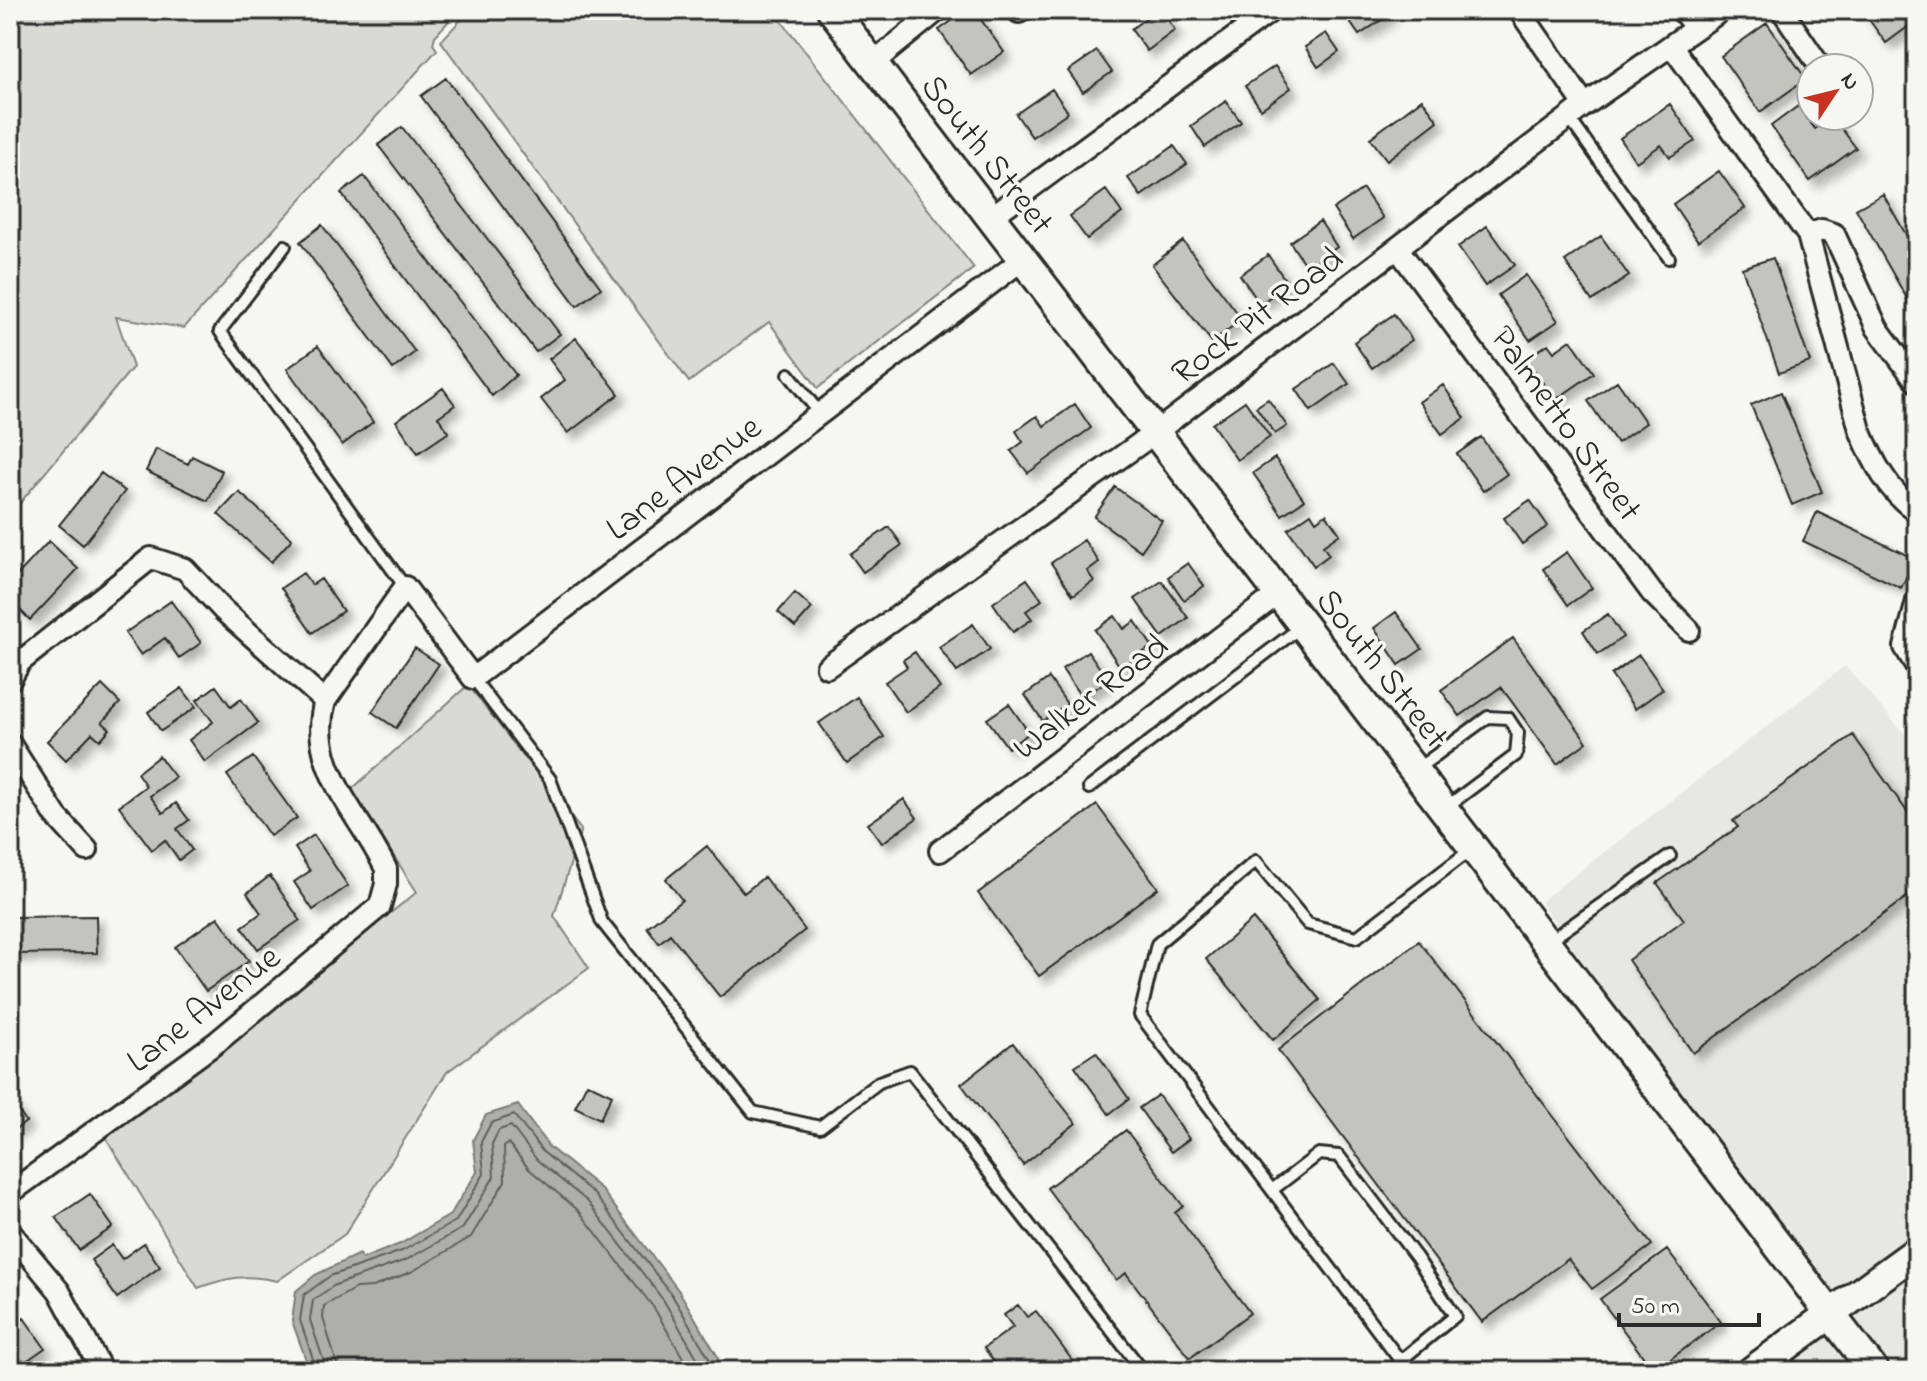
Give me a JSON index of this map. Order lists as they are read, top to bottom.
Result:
{
  "streets": {
    "main road": ["South Street"],
    "street": [
      "Rock Pit Road",
      "Palmetto Street",
      "Lane Avenue",
      "Walker Road"
    ]
  },
  "crossings": [
    ["South Street", "Rock Pit Road"],
    ["South Street", "Lane Avenue"],
    ["South Street", "Walker Road"],
    ["Rock Pit Road", "Palmetto Street"]
  ],
  "scale_bar": "50 m",
  "north": "top right"
}
